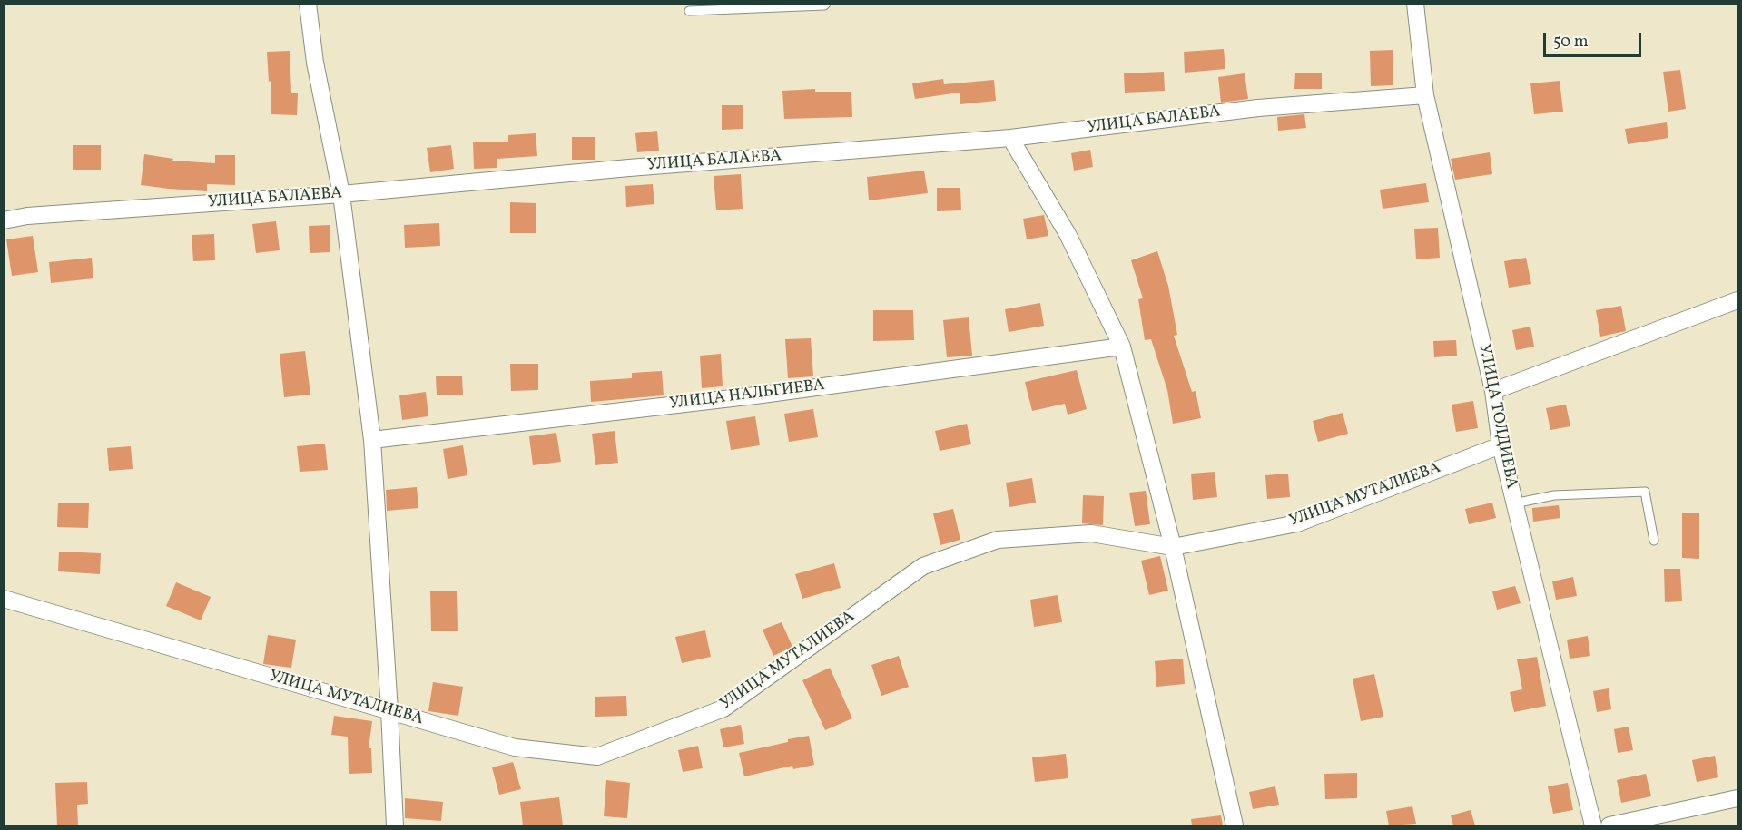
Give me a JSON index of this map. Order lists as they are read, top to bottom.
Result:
{
  "streets": {
    "street": [
      "УЛИЦА БАЛАЕВА",
      "УЛИЦА НАЛЬГИЕВА",
      "УЛИЦА ТОЛДИЕВА",
      "УЛИЦА МУТАЛИЕВА"
    ]
  },
  "crossings": [
    ["УЛИЦА БАЛАЕВА", "УЛИЦА ТОЛДИЕВА"],
    ["УЛИЦА ТОЛДИЕВА", "УЛИЦА МУТАЛИЕВА"]
  ],
  "scale_bar": "50 m"
}
